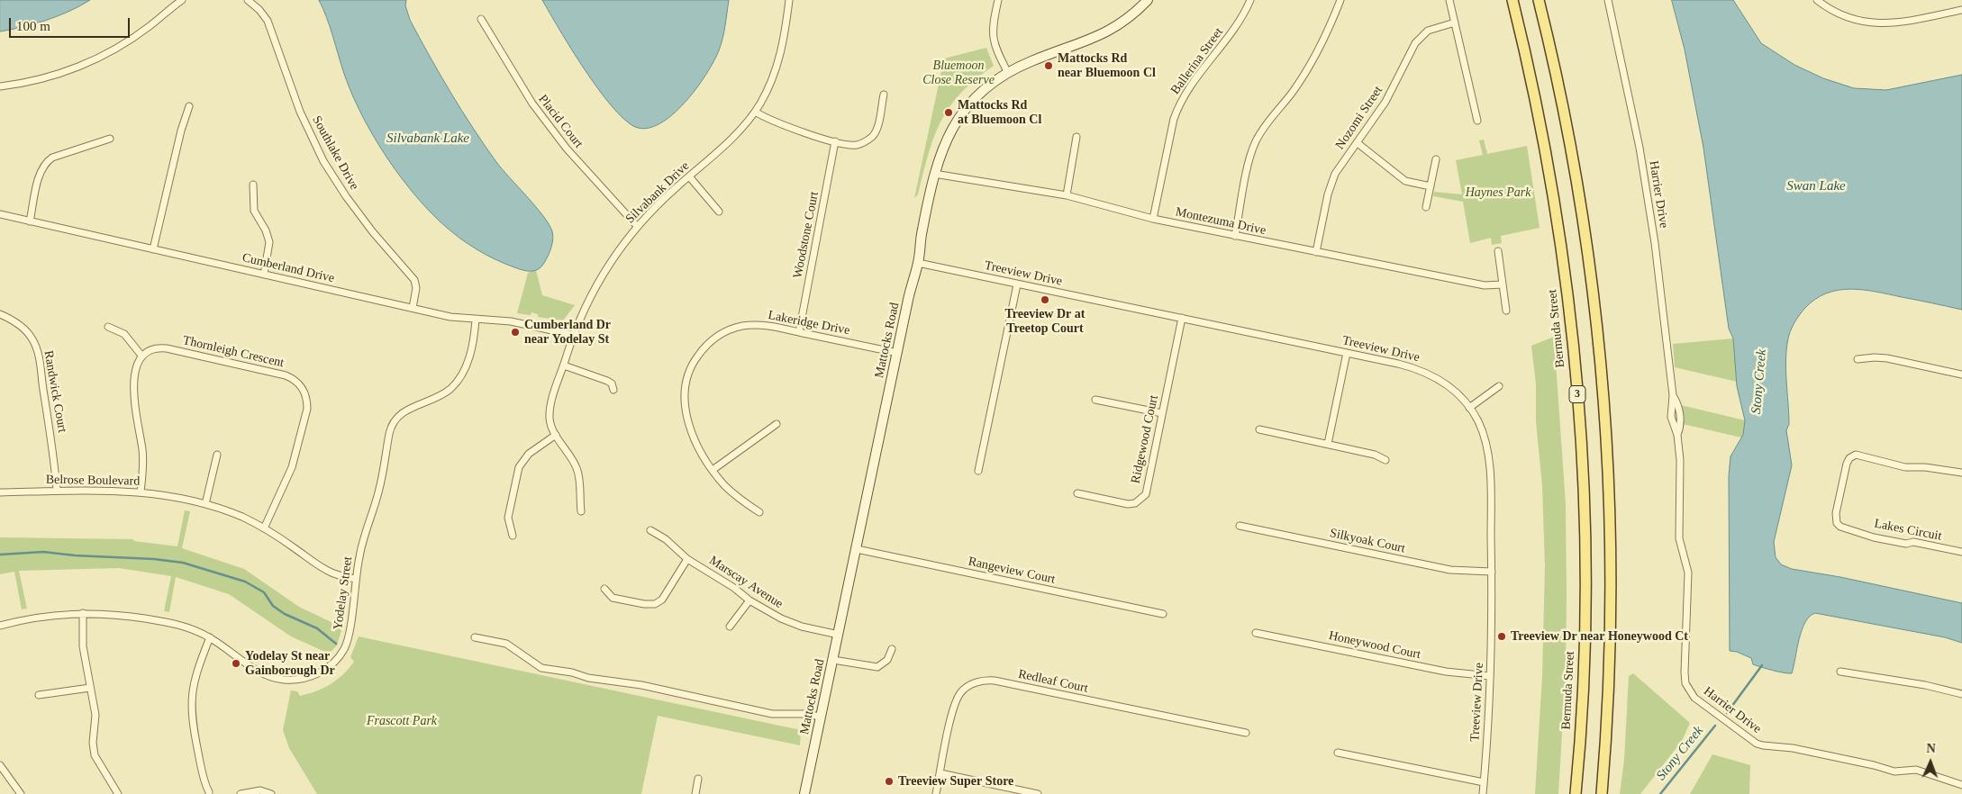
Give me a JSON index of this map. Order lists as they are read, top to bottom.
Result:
{
  "streets": {
    "main road": ["Bermuda Street", "3"],
    "street": [
      "Ballerina Street",
      "Nozomi Street",
      "Placid Court",
      "Southlake Drive",
      "Silvabank Drive",
      "Harrier Drive",
      "Montezuma Drive",
      "Woodstone Court",
      "Cumberland Drive",
      "Treeview Drive",
      "Lakeridge Drive",
      "Mattocks Road",
      "Thornleigh Crescent",
      "Randwick Court",
      "Ridgewood Court",
      "Belrose Boulevard",
      "Lakes Circuit",
      "Silkyoak Court",
      "Rangeview Court",
      "Marscay Avenue",
      "Yodelay Street",
      "Honeywood Court",
      "Redleaf Court"
    ]
  },
  "crossings": [
    ["Ballerina Street", "Montezuma Drive"],
    ["Nozomi Street", "Montezuma Drive"],
    ["Placid Court", "Silvabank Drive"],
    ["Southlake Drive", "Cumberland Drive"],
    ["Silvabank Drive", "Cumberland Drive"],
    ["Montezuma Drive", "Mattocks Road"],
    ["Woodstone Court", "Lakeridge Drive"],
    ["Cumberland Drive", "Yodelay Street"],
    ["Treeview Drive", "Mattocks Road"],
    ["Treeview Drive", "Ridgewood Court"],
    ["Treeview Drive", "Silkyoak Court"],
    ["Treeview Drive", "Honeywood Court"],
    ["Lakeridge Drive", "Mattocks Road"],
    ["Mattocks Road", "Rangeview Court"],
    ["Mattocks Road", "Marscay Avenue"],
    ["Thornleigh Crescent", "Belrose Boulevard"],
    ["Randwick Court", "Belrose Boulevard"],
    ["Belrose Boulevard", "Yodelay Street"]
  ],
  "water": ["Silvabank Lake", "Swan Lake", "Stony Creek"],
  "parks": ["Bluemoon Close Reserve", "Haynes Park", "Frascott Park"],
  "places": [
    "Mattocks Rd near Bluemoon Cl",
    "Mattocks Rd at Bluemoon Cl",
    "Treeview Dr at Treetop Court",
    "Cumberland Dr near Yodelay St",
    "Treeview Dr near Honeywood Ct",
    "Yodelay St near Gainborough Dr",
    "Treeview Super Store"
  ],
  "scale_bar": "100 m",
  "north": "top"
}
